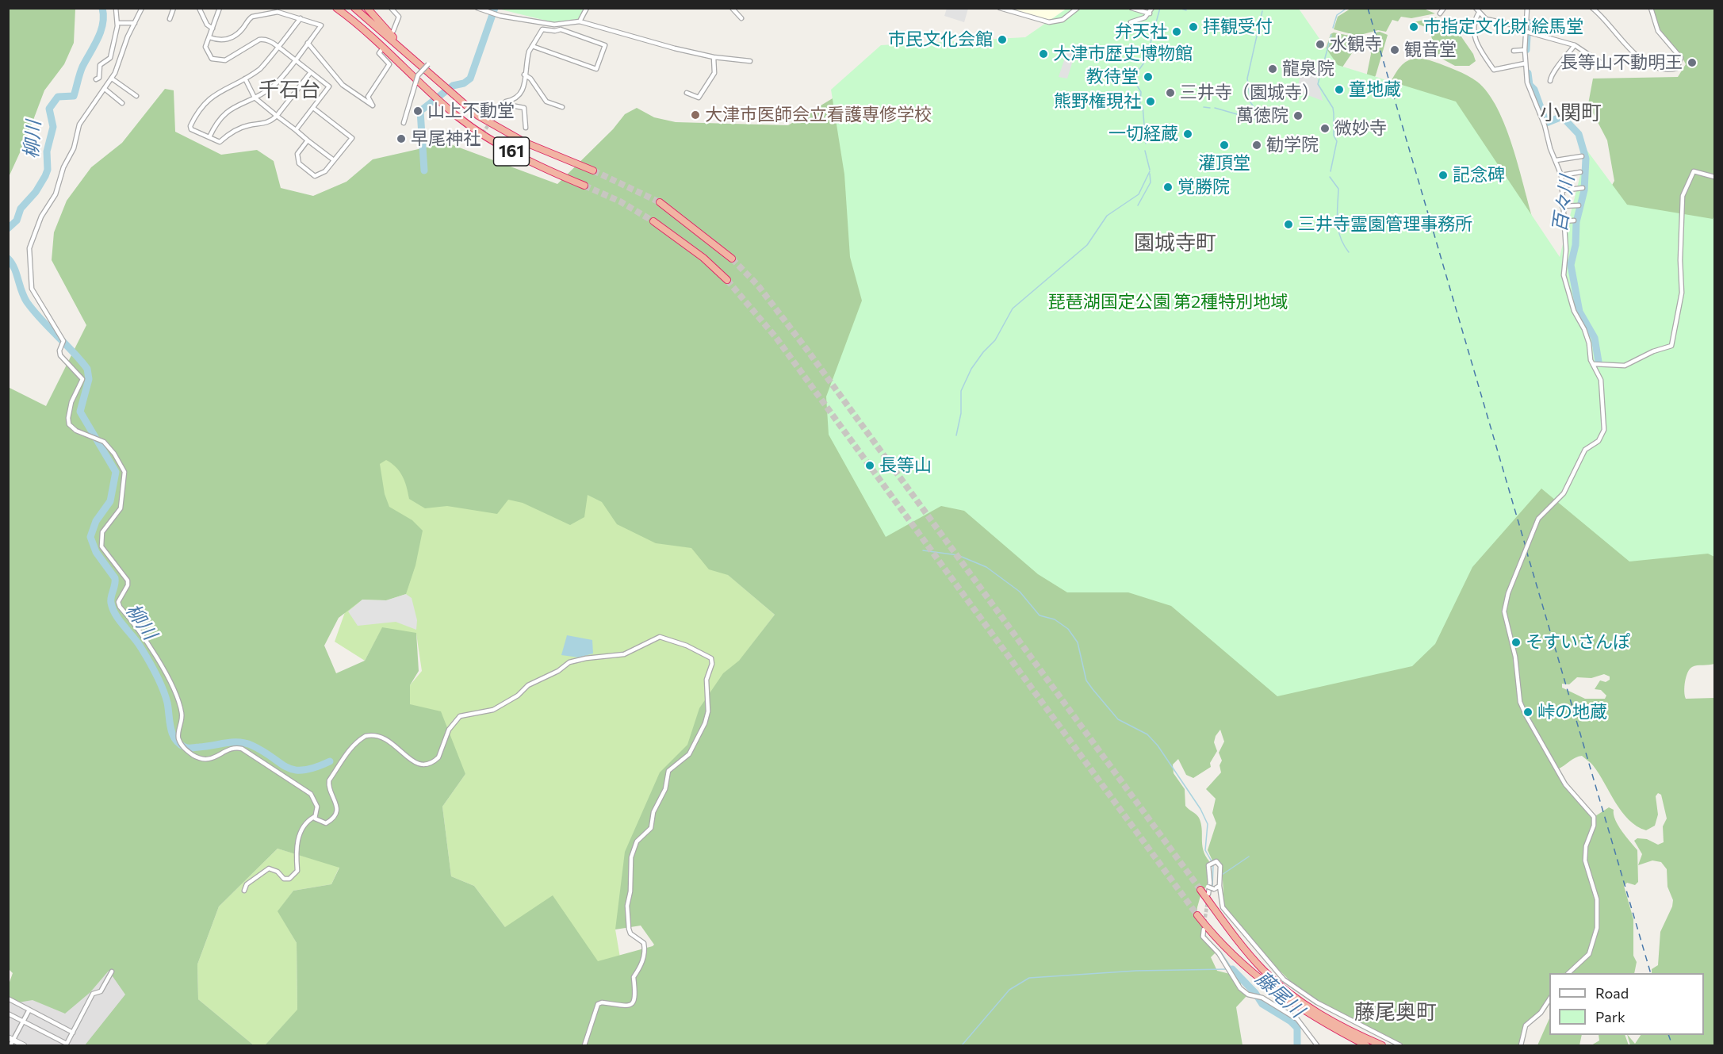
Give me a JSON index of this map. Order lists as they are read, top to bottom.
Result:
{
  "streets": {
    "highway": ["161"]
  },
  "districts": [
    "千石台",
    "小関町",
    "園城寺町",
    "藤尾奥町"
  ],
  "water": ["柳川", "百々川", "藤尾川"],
  "parks": ["琵琶湖国定公園 第2種特別地域"],
  "places": [
    "拝観受付",
    "市指定文化財 絵馬堂",
    "弁天社",
    "市民文化会館",
    "水観寺",
    "観音堂",
    "大津市歴史博物館",
    "長等山不動明王",
    "龍泉院",
    "教待堂",
    "童地蔵",
    "三井寺（園城寺）",
    "熊野権現社",
    "山上不動堂",
    "大津市医師会立看護専修学校",
    "萬徳院",
    "微妙寺",
    "一切経蔵",
    "早尾神社",
    "灌頂堂",
    "勧学院",
    "記念碑",
    "覚勝院",
    "三井寺霊園管理事務所",
    "長等山",
    "そすいさんぽ",
    "峠の地蔵"
  ],
  "legend": ["Road", "Park"]
}
